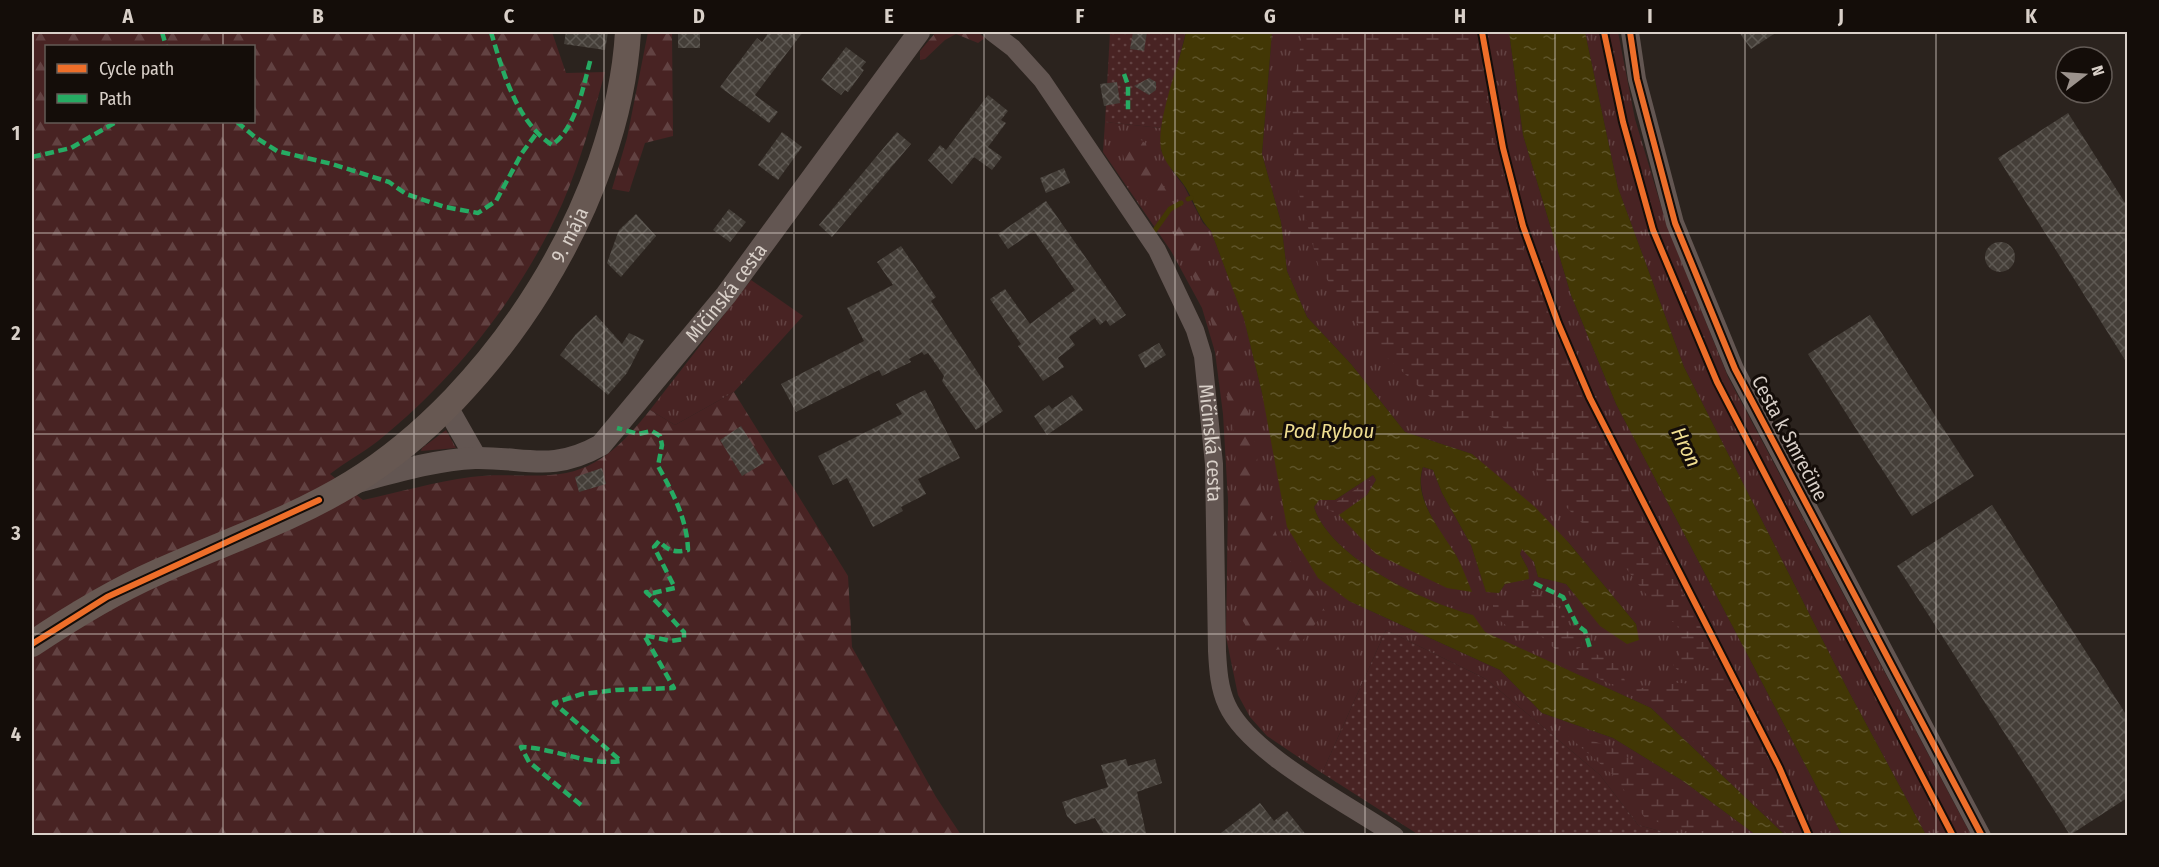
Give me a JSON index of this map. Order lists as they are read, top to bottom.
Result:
{
  "streets": {
    "main road": ["9. mája"],
    "street": ["Mičinská cesta", "Cesta k Smrečine"]
  },
  "crossings": [
    ["9. mája", "Mičinská cesta"]
  ],
  "water": ["Pod Rybou", "Hron"],
  "legend": ["Cycle path", "Path"],
  "north": "right",
  "grid": {
    "columns": [
      "A",
      "B",
      "C",
      "D",
      "E",
      "F",
      "G",
      "H",
      "I",
      "J",
      "K"
    ],
    "rows": [
      "1",
      "2",
      "3",
      "4"
    ]
  }
}
